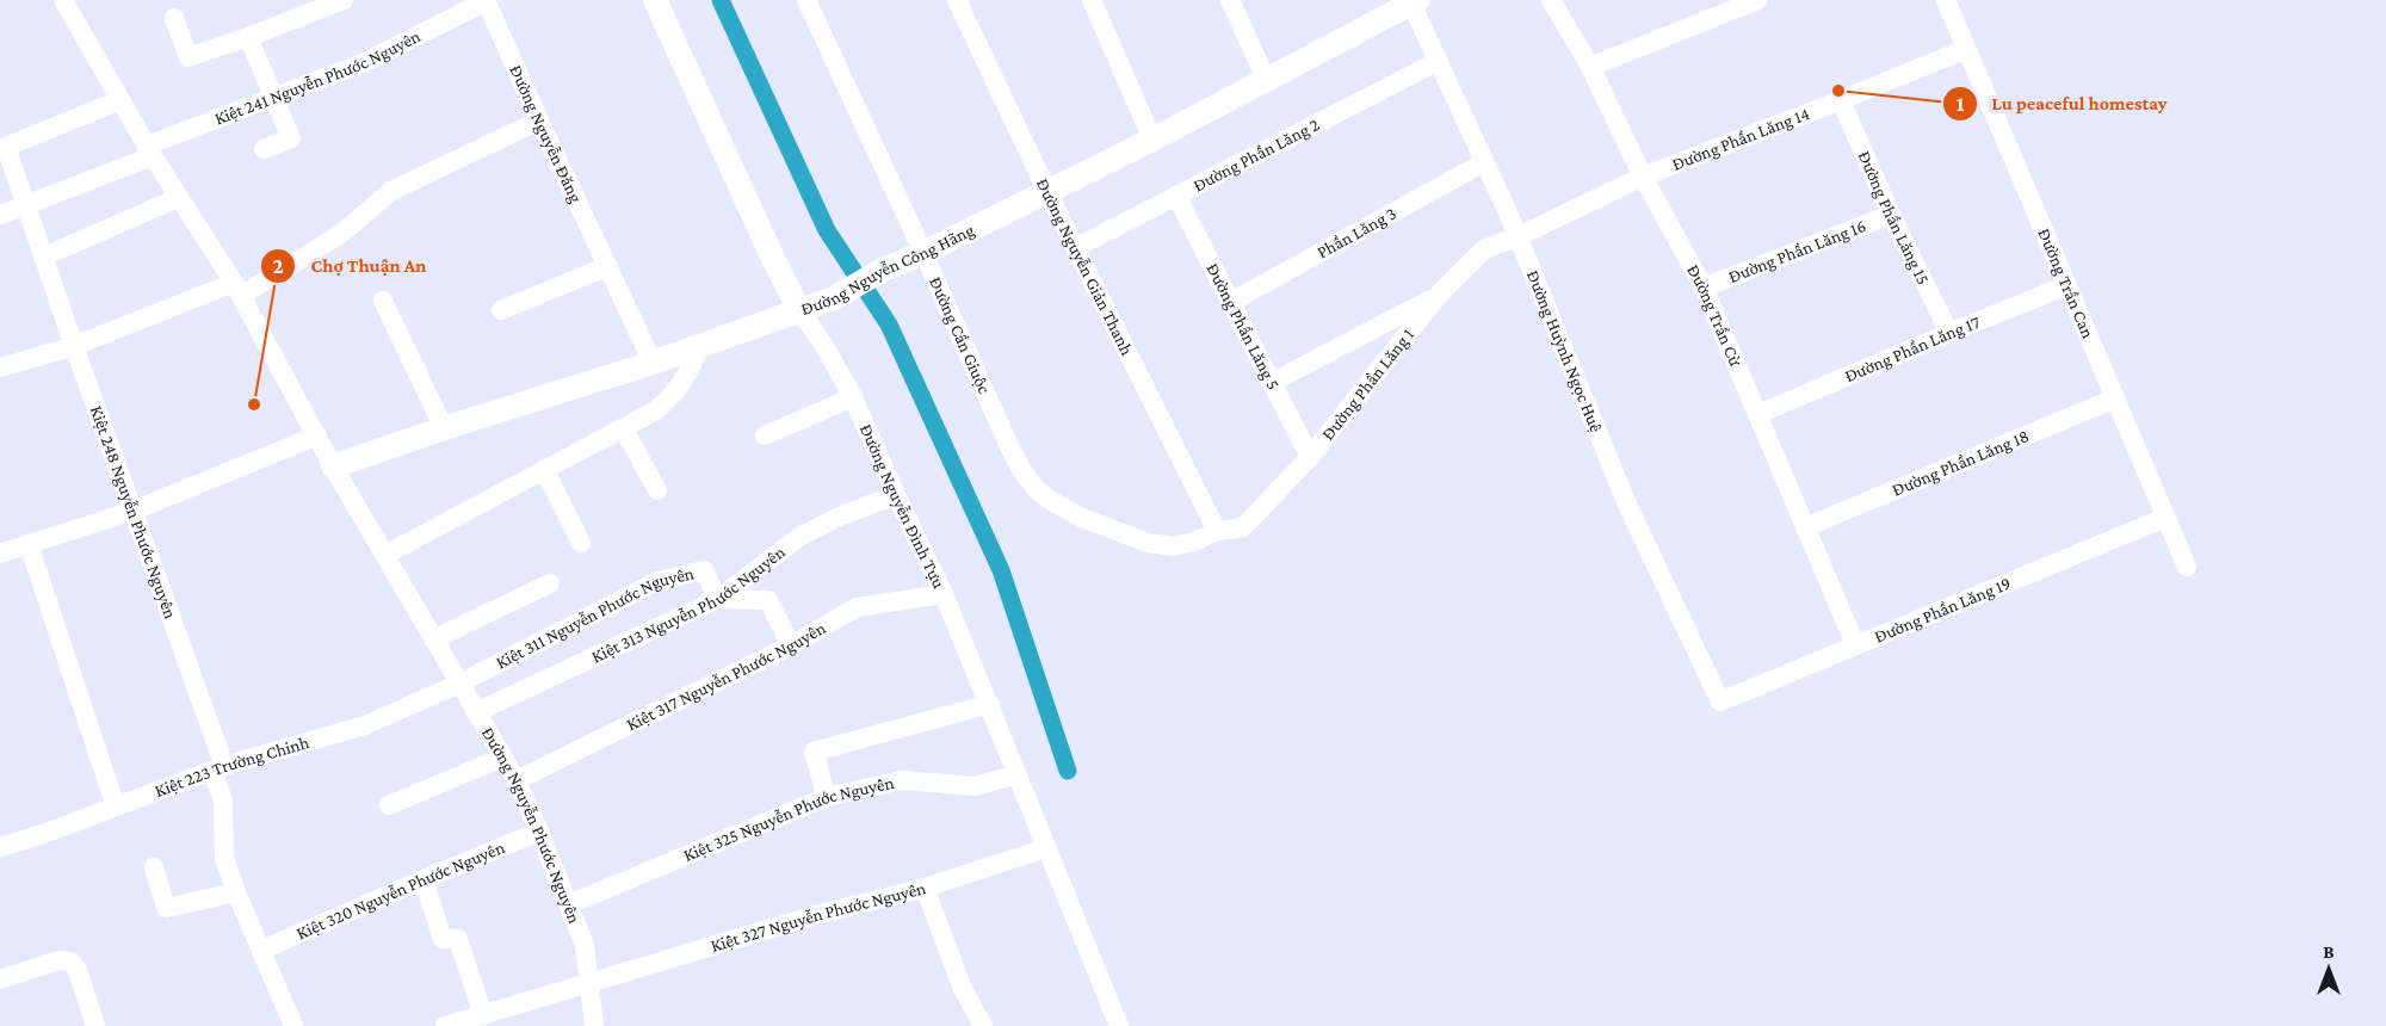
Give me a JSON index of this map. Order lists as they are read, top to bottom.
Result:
{
  "streets": {
    "street": [
      "Kiệt 241 Nguyễn Phước Nguyên",
      "Đường Nguyễn Đăng",
      "Đường Phần Lăng 14",
      "Đường Phần Lăng 2",
      "Đường Phần Lăng 15",
      "Phần Lăng 3",
      "Đường Phần Lăng 16",
      "Đường Nguyễn Giản Thanh",
      "Đường Nguyễn Công Hãng",
      "Đường Trần Can",
      "Đường Trần Cừ",
      "Đường Phần Lăng 5",
      "Đường Cần Giuộc",
      "Đường Phần Lăng 17",
      "Đường Huỳnh Ngọc Huệ",
      "Đường Phần Lăng 1",
      "Đường Phần Lăng 18",
      "Đường Nguyễn Đình Tựu",
      "Kiệt 248 Nguyễn Phước Nguyên",
      "Kiệt 313 Nguyễn Phước Nguyên",
      "Đường Phần Lăng 19",
      "Kiệt 311 Nguyễn Phước Nguyên",
      "Kiệt 317 Nguyễn Phước Nguyên",
      "Kiệt 223 Trường Chinh",
      "Kiệt 325 Nguyễn Phước Nguyên",
      "Đường Nguyễn Phước Nguyên",
      "Kiệt 320 Nguyễn Phước Nguyên",
      "Kiệt 327 Nguyễn Phước Nguyên"
    ]
  },
  "crossings": [
    ["Kiệt 241 Nguyễn Phước Nguyên", "Đường Nguyễn Đăng"],
    ["Kiệt 241 Nguyễn Phước Nguyên", "Đường Nguyễn Phước Nguyên"],
    ["Đường Nguyễn Đăng", "Đường Nguyễn Công Hãng"],
    ["Đường Phần Lăng 14", "Đường Phần Lăng 15"],
    ["Đường Phần Lăng 14", "Đường Trần Can"],
    ["Đường Phần Lăng 14", "Đường Trần Cừ"],
    ["Đường Phần Lăng 14", "Đường Huỳnh Ngọc Huệ"],
    ["Đường Phần Lăng 14", "Đường Phần Lăng 1"],
    ["Đường Phần Lăng 2", "Đường Nguyễn Giản Thanh"],
    ["Đường Phần Lăng 2", "Đường Phần Lăng 5"],
    ["Đường Phần Lăng 2", "Đường Huỳnh Ngọc Huệ"],
    ["Đường Phần Lăng 15", "Đường Phần Lăng 16"],
    ["Đường Phần Lăng 15", "Đường Phần Lăng 17"],
    ["Phần Lăng 3", "Đường Phần Lăng 5"],
    ["Phần Lăng 3", "Đường Huỳnh Ngọc Huệ"],
    ["Đường Phần Lăng 16", "Đường Trần Cừ"],
    ["Đường Nguyễn Giản Thanh", "Đường Nguyễn Công Hãng"],
    ["Đường Nguyễn Giản Thanh", "Đường Cần Giuộc"],
    ["Đường Nguyễn Giản Thanh", "Đường Phần Lăng 1"],
    ["Đường Nguyễn Công Hãng", "Đường Cần Giuộc"],
    ["Đường Nguyễn Công Hãng", "Đường Huỳnh Ngọc Huệ"],
    ["Đường Nguyễn Công Hãng", "Đường Nguyễn Đình Tựu"],
    ["Đường Nguyễn Công Hãng", "Đường Nguyễn Phước Nguyên"],
    ["Đường Trần Can", "Đường Phần Lăng 17"],
    ["Đường Trần Can", "Đường Phần Lăng 18"],
    ["Đường Trần Can", "Đường Phần Lăng 19"],
    ["Đường Trần Cừ", "Đường Phần Lăng 17"],
    ["Đường Trần Cừ", "Đường Phần Lăng 18"],
    ["Đường Trần Cừ", "Đường Phần Lăng 19"],
    ["Đường Phần Lăng 5", "Đường Phần Lăng 1"],
    ["Đường Cần Giuộc", "Đường Phần Lăng 1"],
    ["Đường Huỳnh Ngọc Huệ", "Đường Phần Lăng 1"],
    ["Đường Huỳnh Ngọc Huệ", "Đường Phần Lăng 19"],
    ["Đường Nguyễn Đình Tựu", "Kiệt 313 Nguyễn Phước Nguyên"],
    ["Đường Nguyễn Đình Tựu", "Kiệt 317 Nguyễn Phước Nguyên"],
    ["Đường Nguyễn Đình Tựu", "Kiệt 325 Nguyễn Phước Nguyên"],
    ["Đường Nguyễn Đình Tựu", "Kiệt 327 Nguyễn Phước Nguyên"],
    ["Kiệt 248 Nguyễn Phước Nguyên", "Kiệt 223 Trường Chinh"],
    ["Kiệt 248 Nguyễn Phước Nguyên", "Đường Nguyễn Phước Nguyên"],
    ["Kiệt 248 Nguyễn Phước Nguyên", "Kiệt 320 Nguyễn Phước Nguyên"],
    ["Kiệt 313 Nguyễn Phước Nguyên", "Kiệt 311 Nguyễn Phước Nguyên"],
    ["Kiệt 313 Nguyễn Phước Nguyên", "Đường Nguyễn Phước Nguyên"],
    ["Kiệt 311 Nguyễn Phước Nguyên", "Kiệt 223 Trường Chinh"],
    ["Kiệt 311 Nguyễn Phước Nguyên", "Đường Nguyễn Phước Nguyên"],
    ["Kiệt 317 Nguyễn Phước Nguyên", "Đường Nguyễn Phước Nguyên"],
    ["Kiệt 223 Trường Chinh", "Đường Nguyễn Phước Nguyên"],
    ["Kiệt 325 Nguyễn Phước Nguyên", "Đường Nguyễn Phước Nguyên"],
    ["Đường Nguyễn Phước Nguyên", "Kiệt 320 Nguyễn Phước Nguyên"],
    ["Đường Nguyễn Phước Nguyên", "Kiệt 327 Nguyễn Phước Nguyên"]
  ],
  "places": ["Lu peaceful homestay", "Chợ Thuận An"],
  "north": "top"
}
